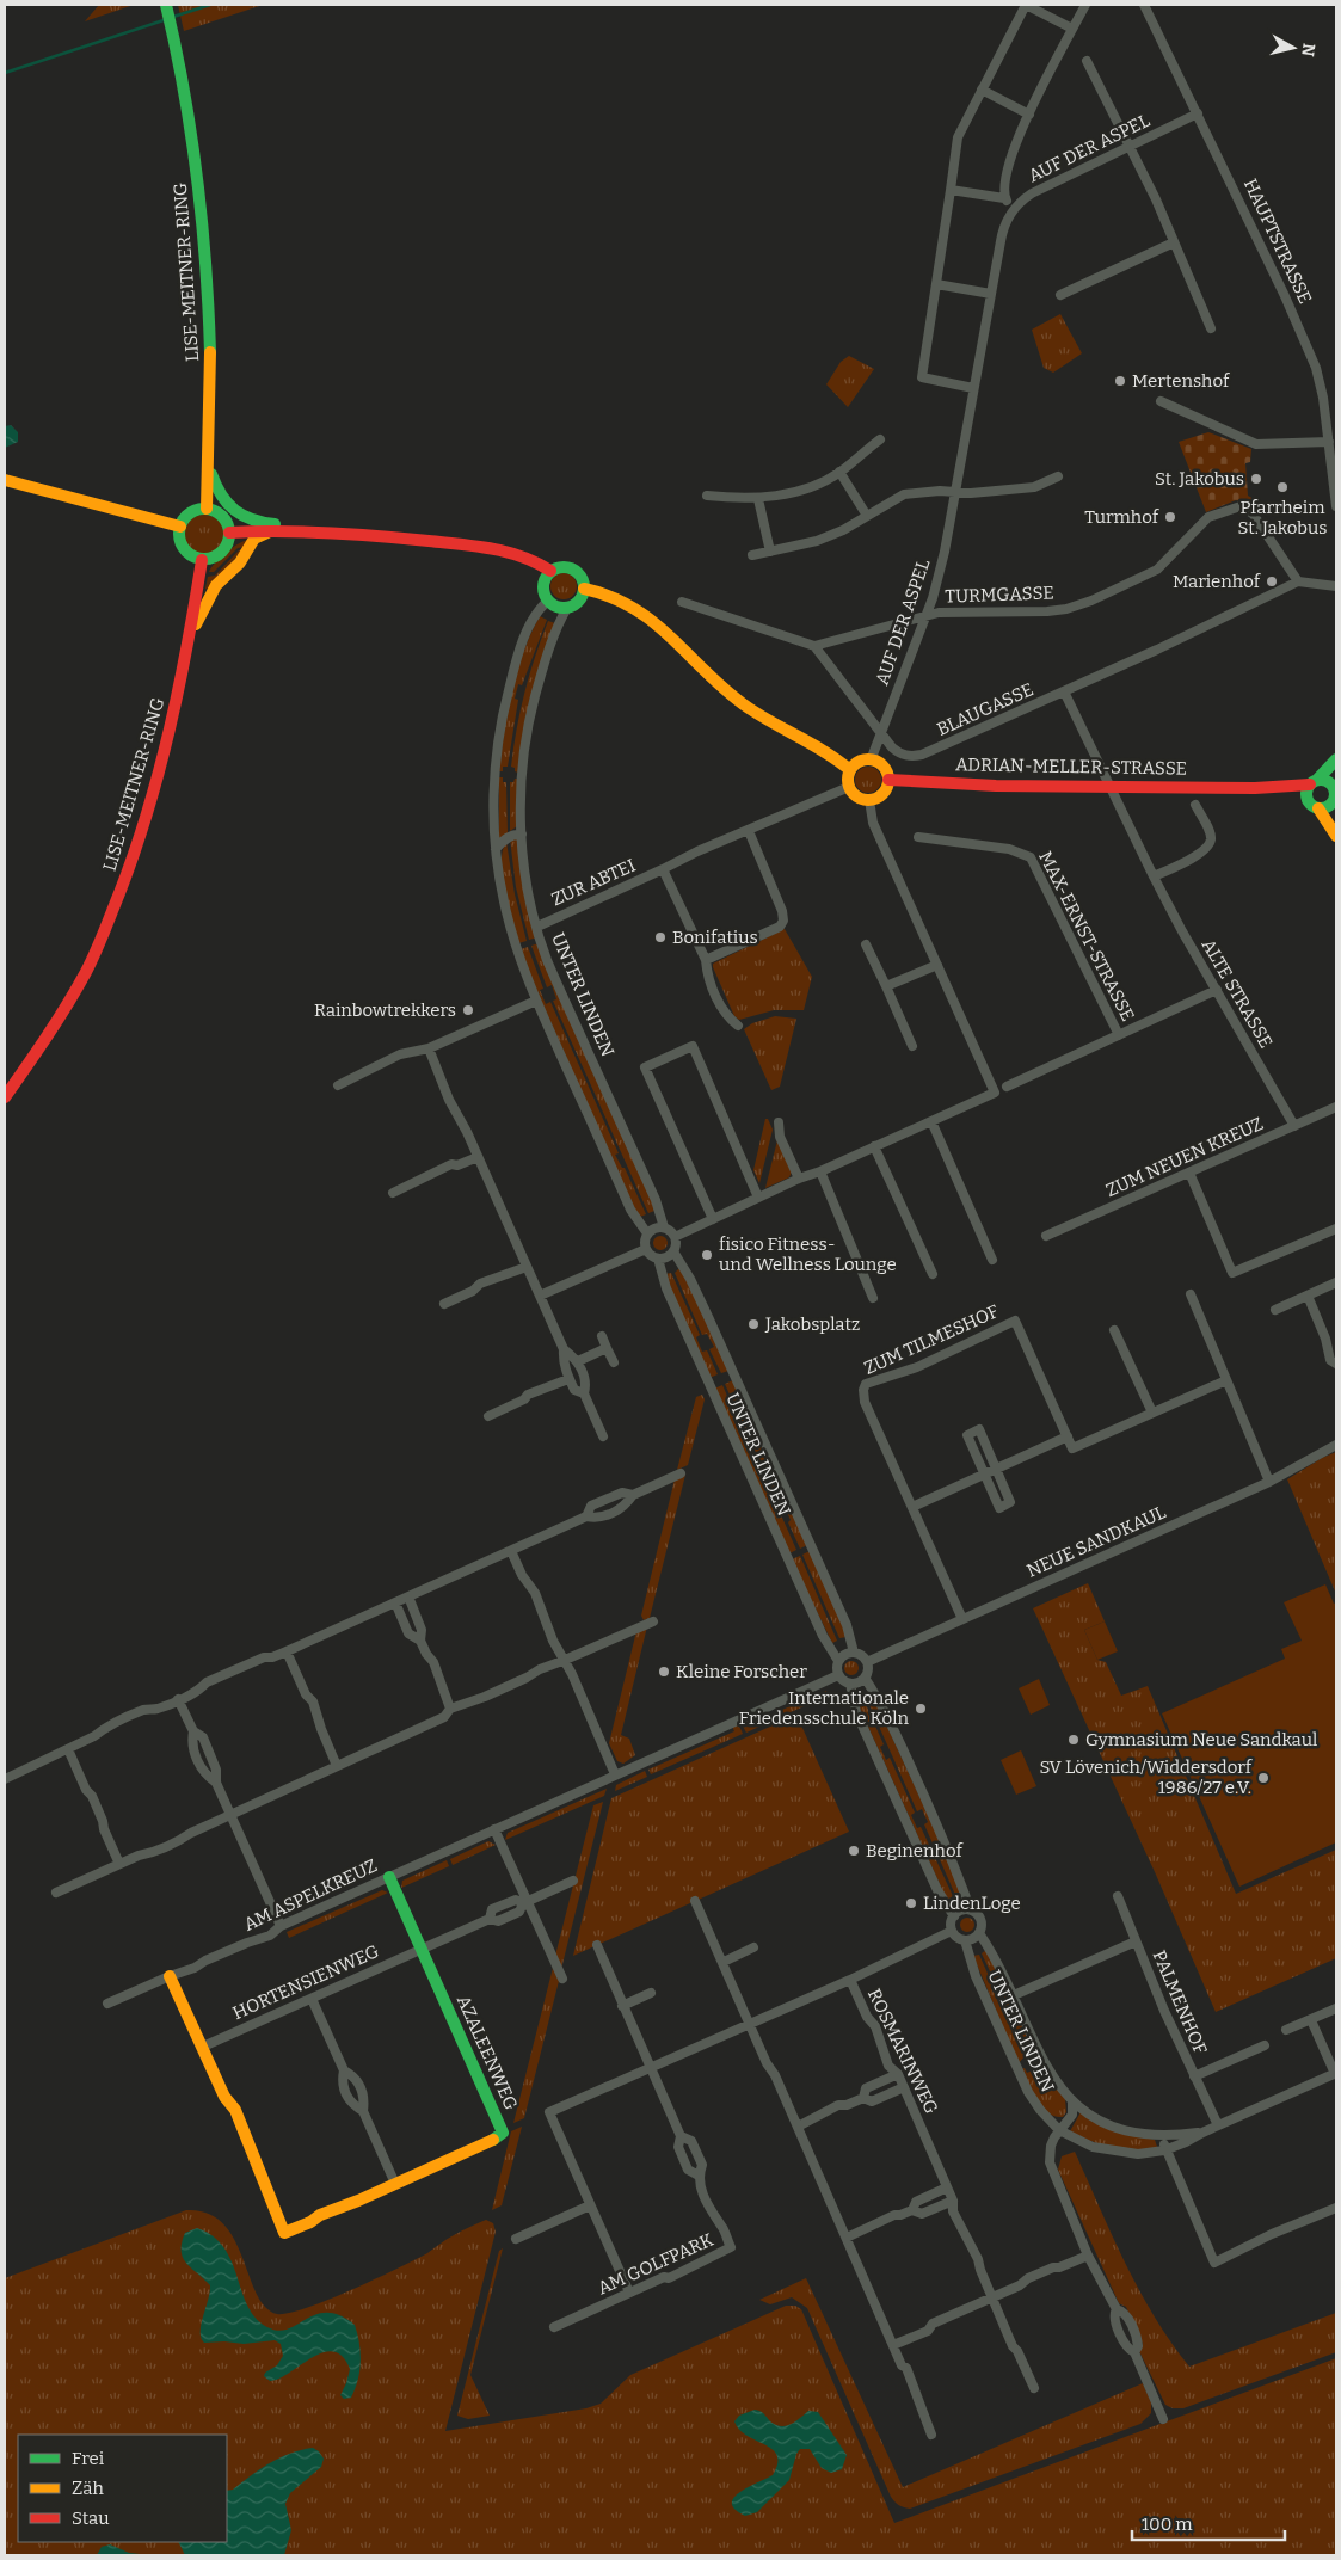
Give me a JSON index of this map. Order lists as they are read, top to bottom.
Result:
{
  "streets": {
    "street": [
      "AUF DER ASPEL",
      "HAUPTSTRASSE",
      "LISE-MEITNER-RING",
      "TURMGASSE",
      "BLAUGASSE",
      "ADRIAN-MELLER-STRASSE",
      "ZUR ABTEI",
      "MAX-ERNST-STRASSE",
      "ALTE STRASSE",
      "UNTER LINDEN",
      "ZUM NEUEN KREUZ",
      "ZUM TILMESHOF",
      "NEUE SANDKAUL",
      "AM ASPELKREUZ",
      "HORTENSIENWEG",
      "PALMENHOF",
      "ROSMARINWEG",
      "AZALEENWEG",
      "AM GOLFPARK"
    ]
  },
  "crossings": [
    ["AUF DER ASPEL", "HAUPTSTRASSE"],
    ["AUF DER ASPEL", "TURMGASSE"],
    ["AUF DER ASPEL", "BLAUGASSE"],
    ["AUF DER ASPEL", "ADRIAN-MELLER-STRASSE"],
    ["AUF DER ASPEL", "ZUR ABTEI"],
    ["TURMGASSE", "BLAUGASSE"],
    ["BLAUGASSE", "ALTE STRASSE"],
    ["ADRIAN-MELLER-STRASSE", "ZUR ABTEI"],
    ["ADRIAN-MELLER-STRASSE", "ALTE STRASSE"],
    ["ZUR ABTEI", "UNTER LINDEN"],
    ["ALTE STRASSE", "ZUM NEUEN KREUZ"],
    ["UNTER LINDEN", "NEUE SANDKAUL"],
    ["UNTER LINDEN", "AM ASPELKREUZ"],
    ["UNTER LINDEN", "PALMENHOF"],
    ["UNTER LINDEN", "ROSMARINWEG"],
    ["ZUM TILMESHOF", "NEUE SANDKAUL"],
    ["NEUE SANDKAUL", "AM ASPELKREUZ"],
    ["AM ASPELKREUZ", "AZALEENWEG"],
    ["HORTENSIENWEG", "AZALEENWEG"],
    ["ROSMARINWEG", "AM GOLFPARK"]
  ],
  "places": [
    "Mertenshof",
    "St. Jakobus",
    "Pfarrheim St. Jakobus",
    "Turmhof",
    "Marienhof",
    "Bonifatius",
    "Rainbowtrekkers",
    "fisico Fitness- und Wellness Lounge",
    "Jakobsplatz",
    "Kleine Forscher",
    "Internationale Friedensschule Köln",
    "Gymnasium Neue Sandkaul",
    "SV Lövenich/Widdersdorf 1986/27 e.V.",
    "Beginenhof",
    "LindenLoge"
  ],
  "legend": ["Frei", "Zäh", "Stau"],
  "scale_bar": "100 m",
  "north": "right"
}
